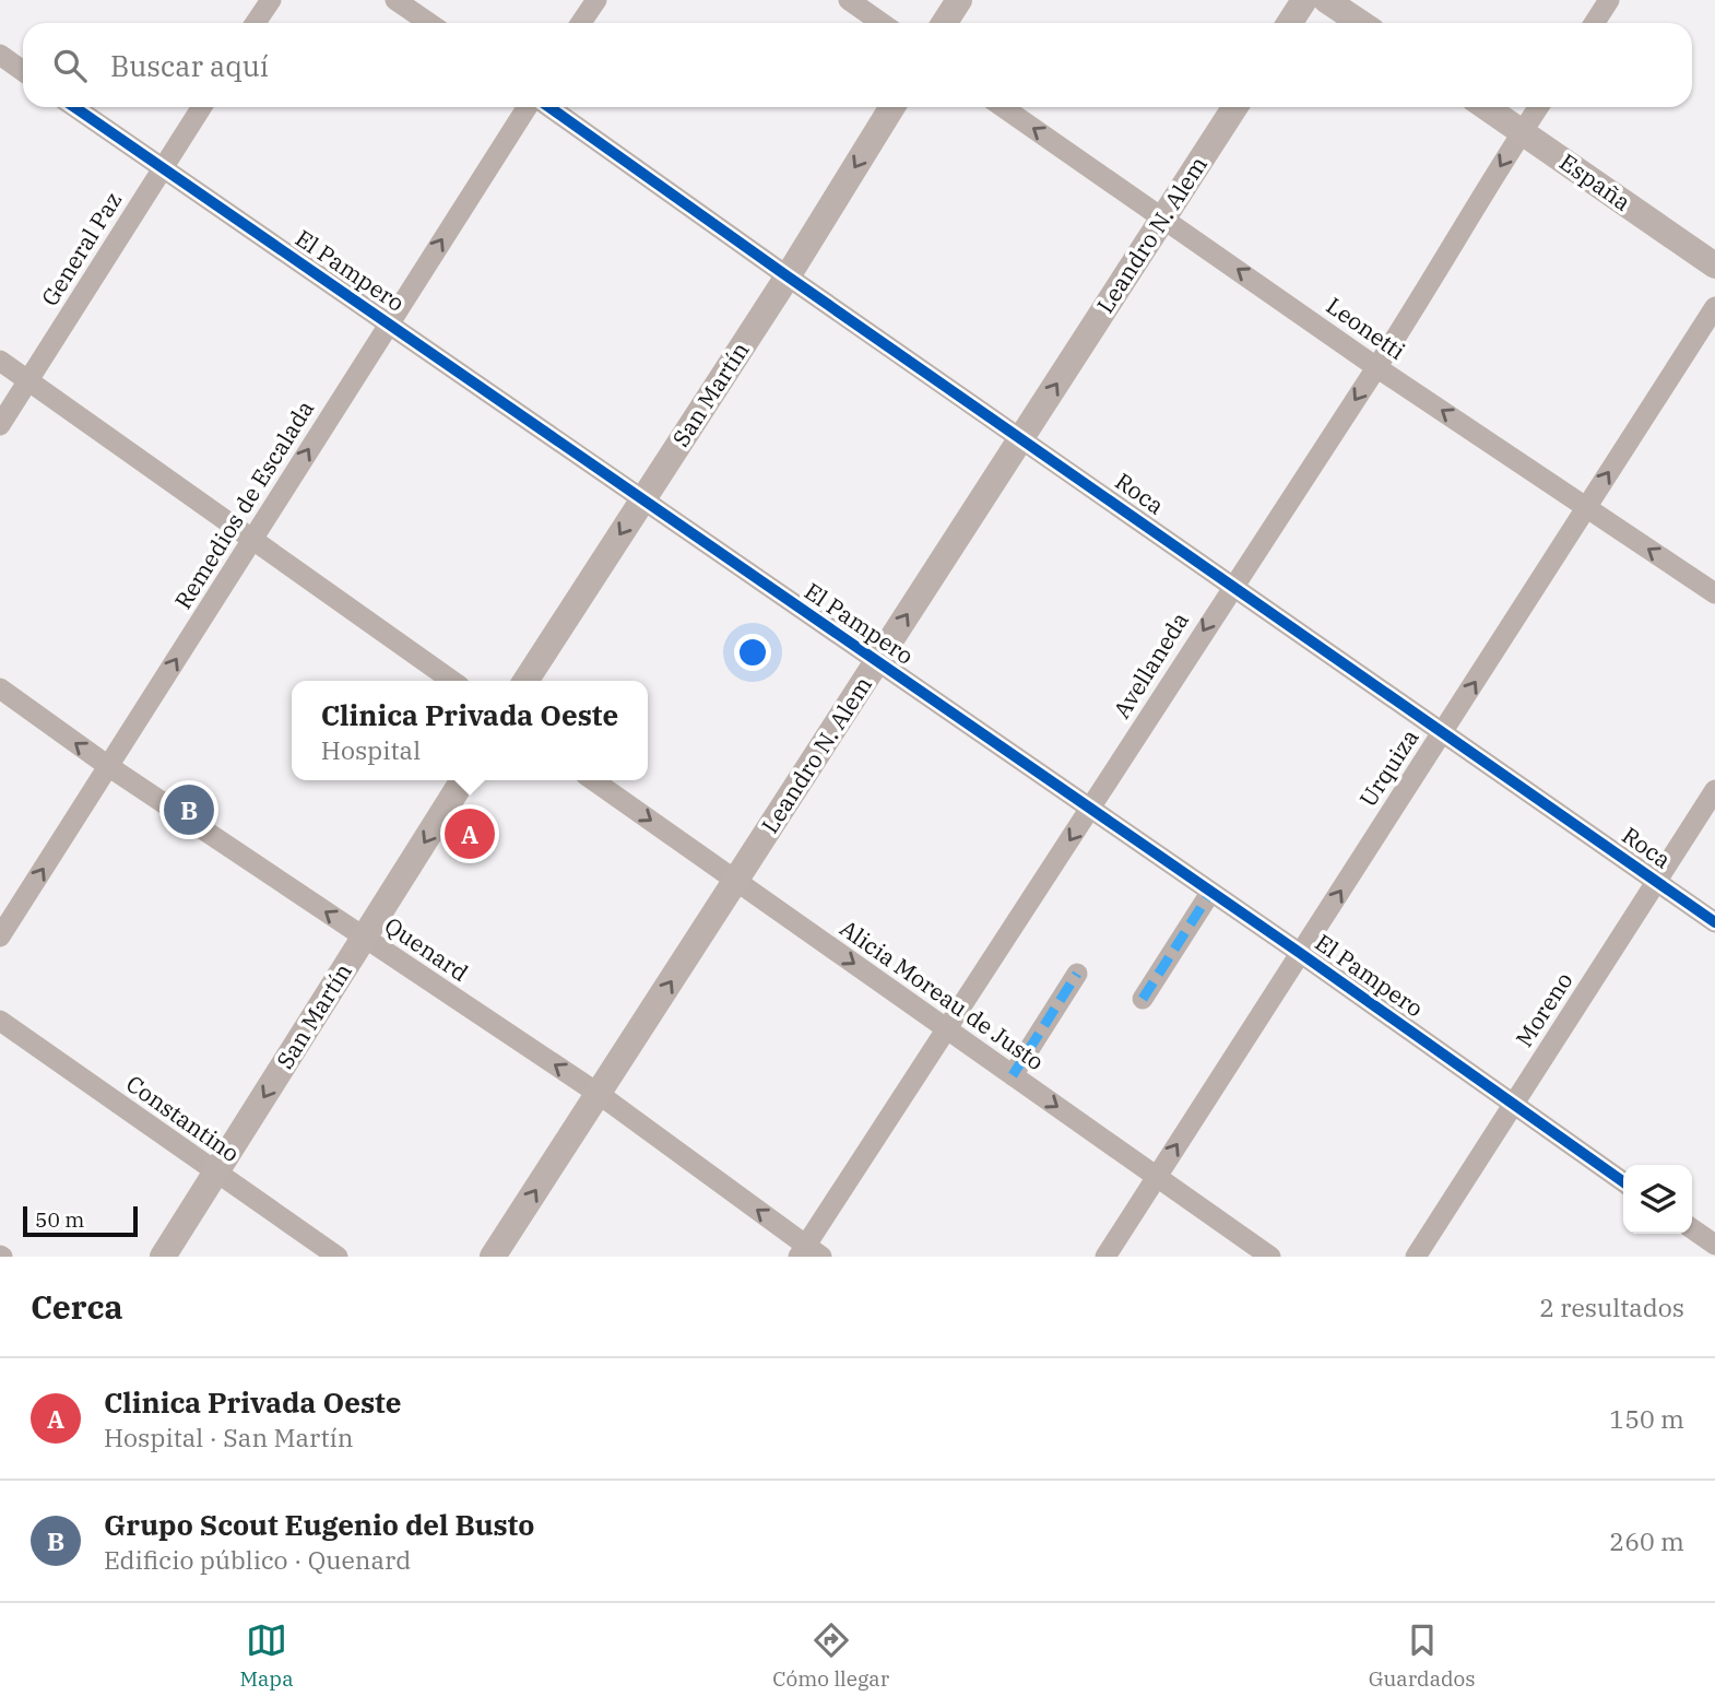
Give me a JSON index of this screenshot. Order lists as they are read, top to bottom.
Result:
{
  "streets": {
    "main road": ["España", "Leandro N. Alem", "San Martín"],
    "street": [
      "General Paz",
      "El Pampero",
      "Leonetti",
      "Roca",
      "Remedios de Escalada",
      "Avellaneda",
      "Urquiza",
      "Quenard",
      "Alicia Moreau de Justo",
      "Moreno",
      "Constantino"
    ]
  },
  "crossings": [
    ["España", "Avellaneda"],
    ["Leandro N. Alem", "El Pampero"],
    ["Leandro N. Alem", "Leonetti"],
    ["Leandro N. Alem", "Roca"],
    ["Leandro N. Alem", "Quenard"],
    ["Leandro N. Alem", "Alicia Moreau de Justo"],
    ["General Paz", "El Pampero"],
    ["El Pampero", "San Martín"],
    ["El Pampero", "Remedios de Escalada"],
    ["El Pampero", "Avellaneda"],
    ["El Pampero", "Urquiza"],
    ["El Pampero", "Moreno"],
    ["Leonetti", "Avellaneda"],
    ["Leonetti", "Urquiza"],
    ["San Martín", "Roca"],
    ["San Martín", "Quenard"],
    ["San Martín", "Constantino"],
    ["Roca", "Avellaneda"],
    ["Roca", "Urquiza"],
    ["Roca", "Moreno"],
    ["Remedios de Escalada", "Quenard"],
    ["Avellaneda", "Quenard"],
    ["Avellaneda", "Alicia Moreau de Justo"],
    ["Urquiza", "Alicia Moreau de Justo"]
  ],
  "one_way": [
    "Leandro N. Alem",
    "Leonetti",
    "San Martín",
    "Remedios de Escalada",
    "Avellaneda",
    "Urquiza",
    "Quenard",
    "Alicia Moreau de Justo"
  ],
  "scale_bar": "50 m",
  "page": {
    "search": "Buscar aquí",
    "popup": ["Clinica Privada Oeste", "Hospital"],
    "pins": ["B", "A"],
    "scale": "50 m",
    "heading": ["Cerca", "2 resultados"],
    "list": [
      {
        "mark": "A",
        "name": "Clinica Privada Oeste",
        "note": "Hospital · San Martín",
        "value": "150 m"
      },
      {
        "mark": "B",
        "name": "Grupo Scout Eugenio del Busto",
        "note": "Edificio público · Quenard",
        "value": "260 m"
      }
    ],
    "nav": ["Mapa", "Cómo llegar", "Guardados"]
  }
}
